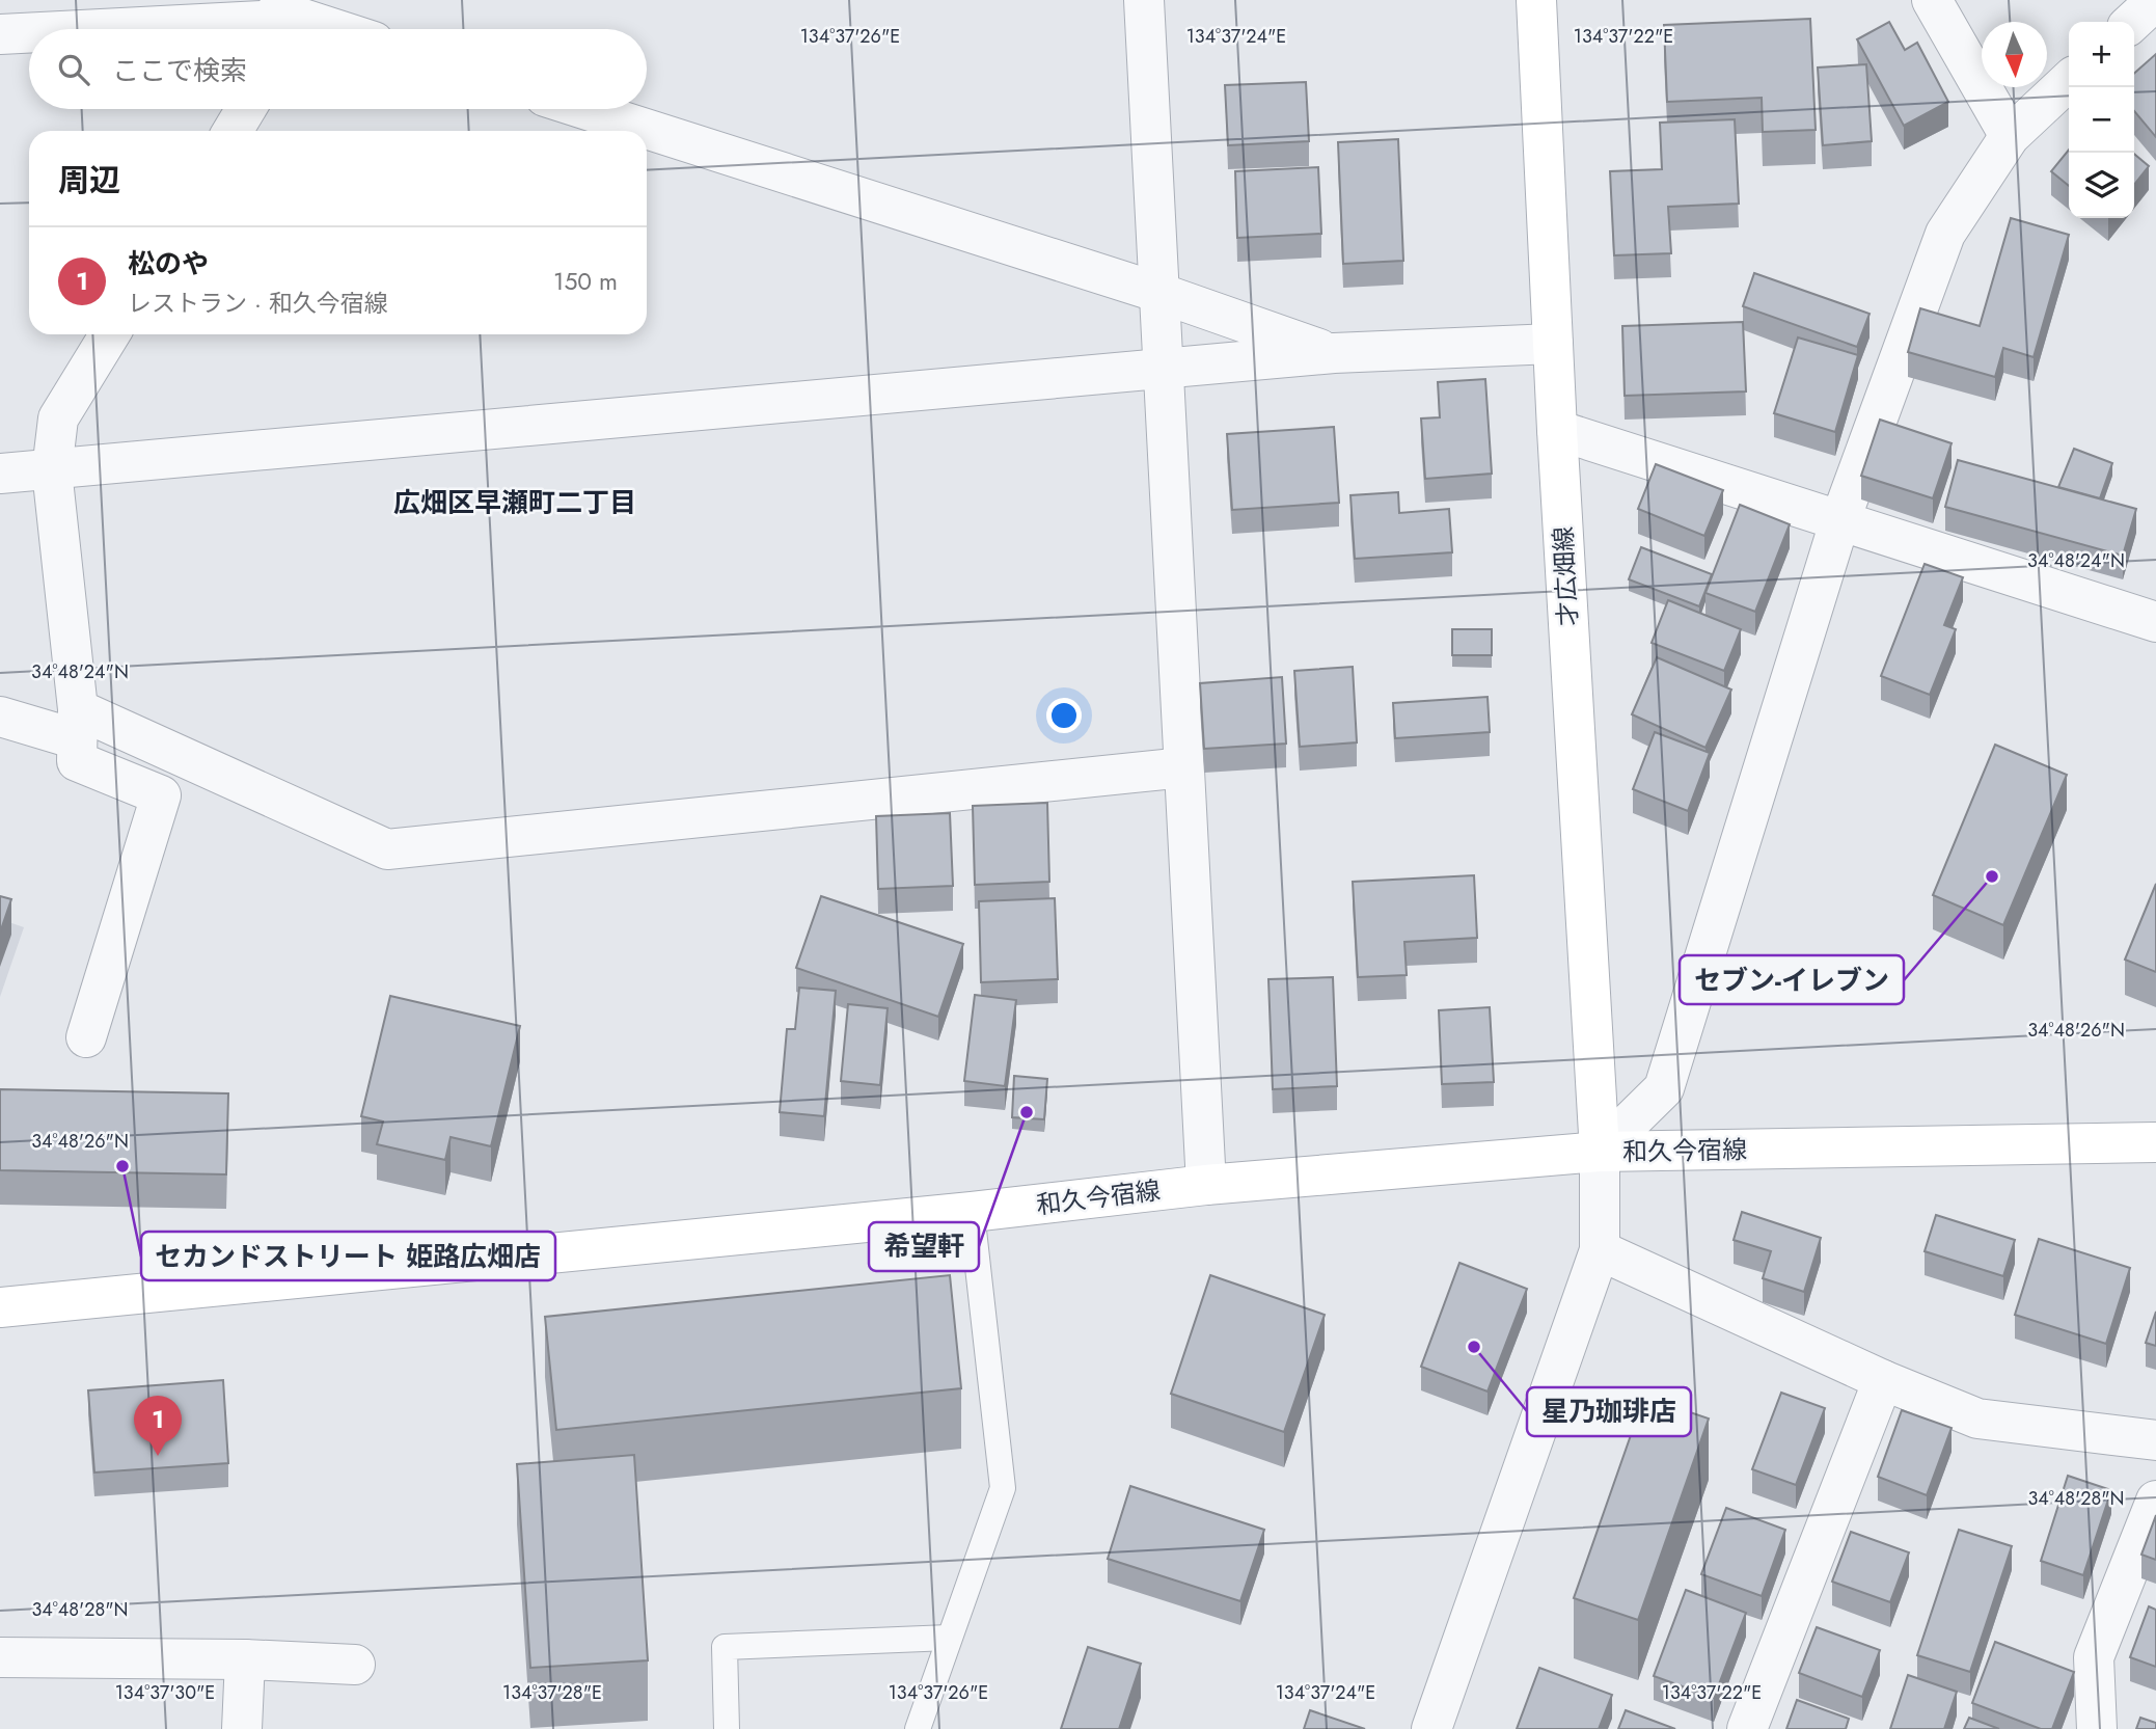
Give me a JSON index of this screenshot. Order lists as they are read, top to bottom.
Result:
{
  "streets": {
    "main road": ["才広畑線", "和久今宿線"]
  },
  "crossings": [
    ["才広畑線", "和久今宿線"]
  ],
  "districts": ["広畑区早瀬町二丁目"],
  "places": [
    "セブン-イレブン",
    "希望軒",
    "セカンドストリート 姫路広畑店",
    "星乃珈琲店"
  ],
  "north": "bottom",
  "page": {
    "map_buttons": ["+", "−"],
    "search": "ここで検索",
    "heading": "周辺",
    "list": [
      {
        "mark": "1",
        "name": "松のや",
        "note": "レストラン · 和久今宿線",
        "value": "150 m"
      }
    ],
    "pins": "1"
  },
  "coordinates": [
    "134°37'26\"E",
    "134°37'24\"E",
    "134°37'22\"E",
    "34°48'24\"N",
    "34°48'26\"N",
    "34°48'28\"N",
    "134°37'30\"E",
    "134°37'28\"E"
  ]
}
